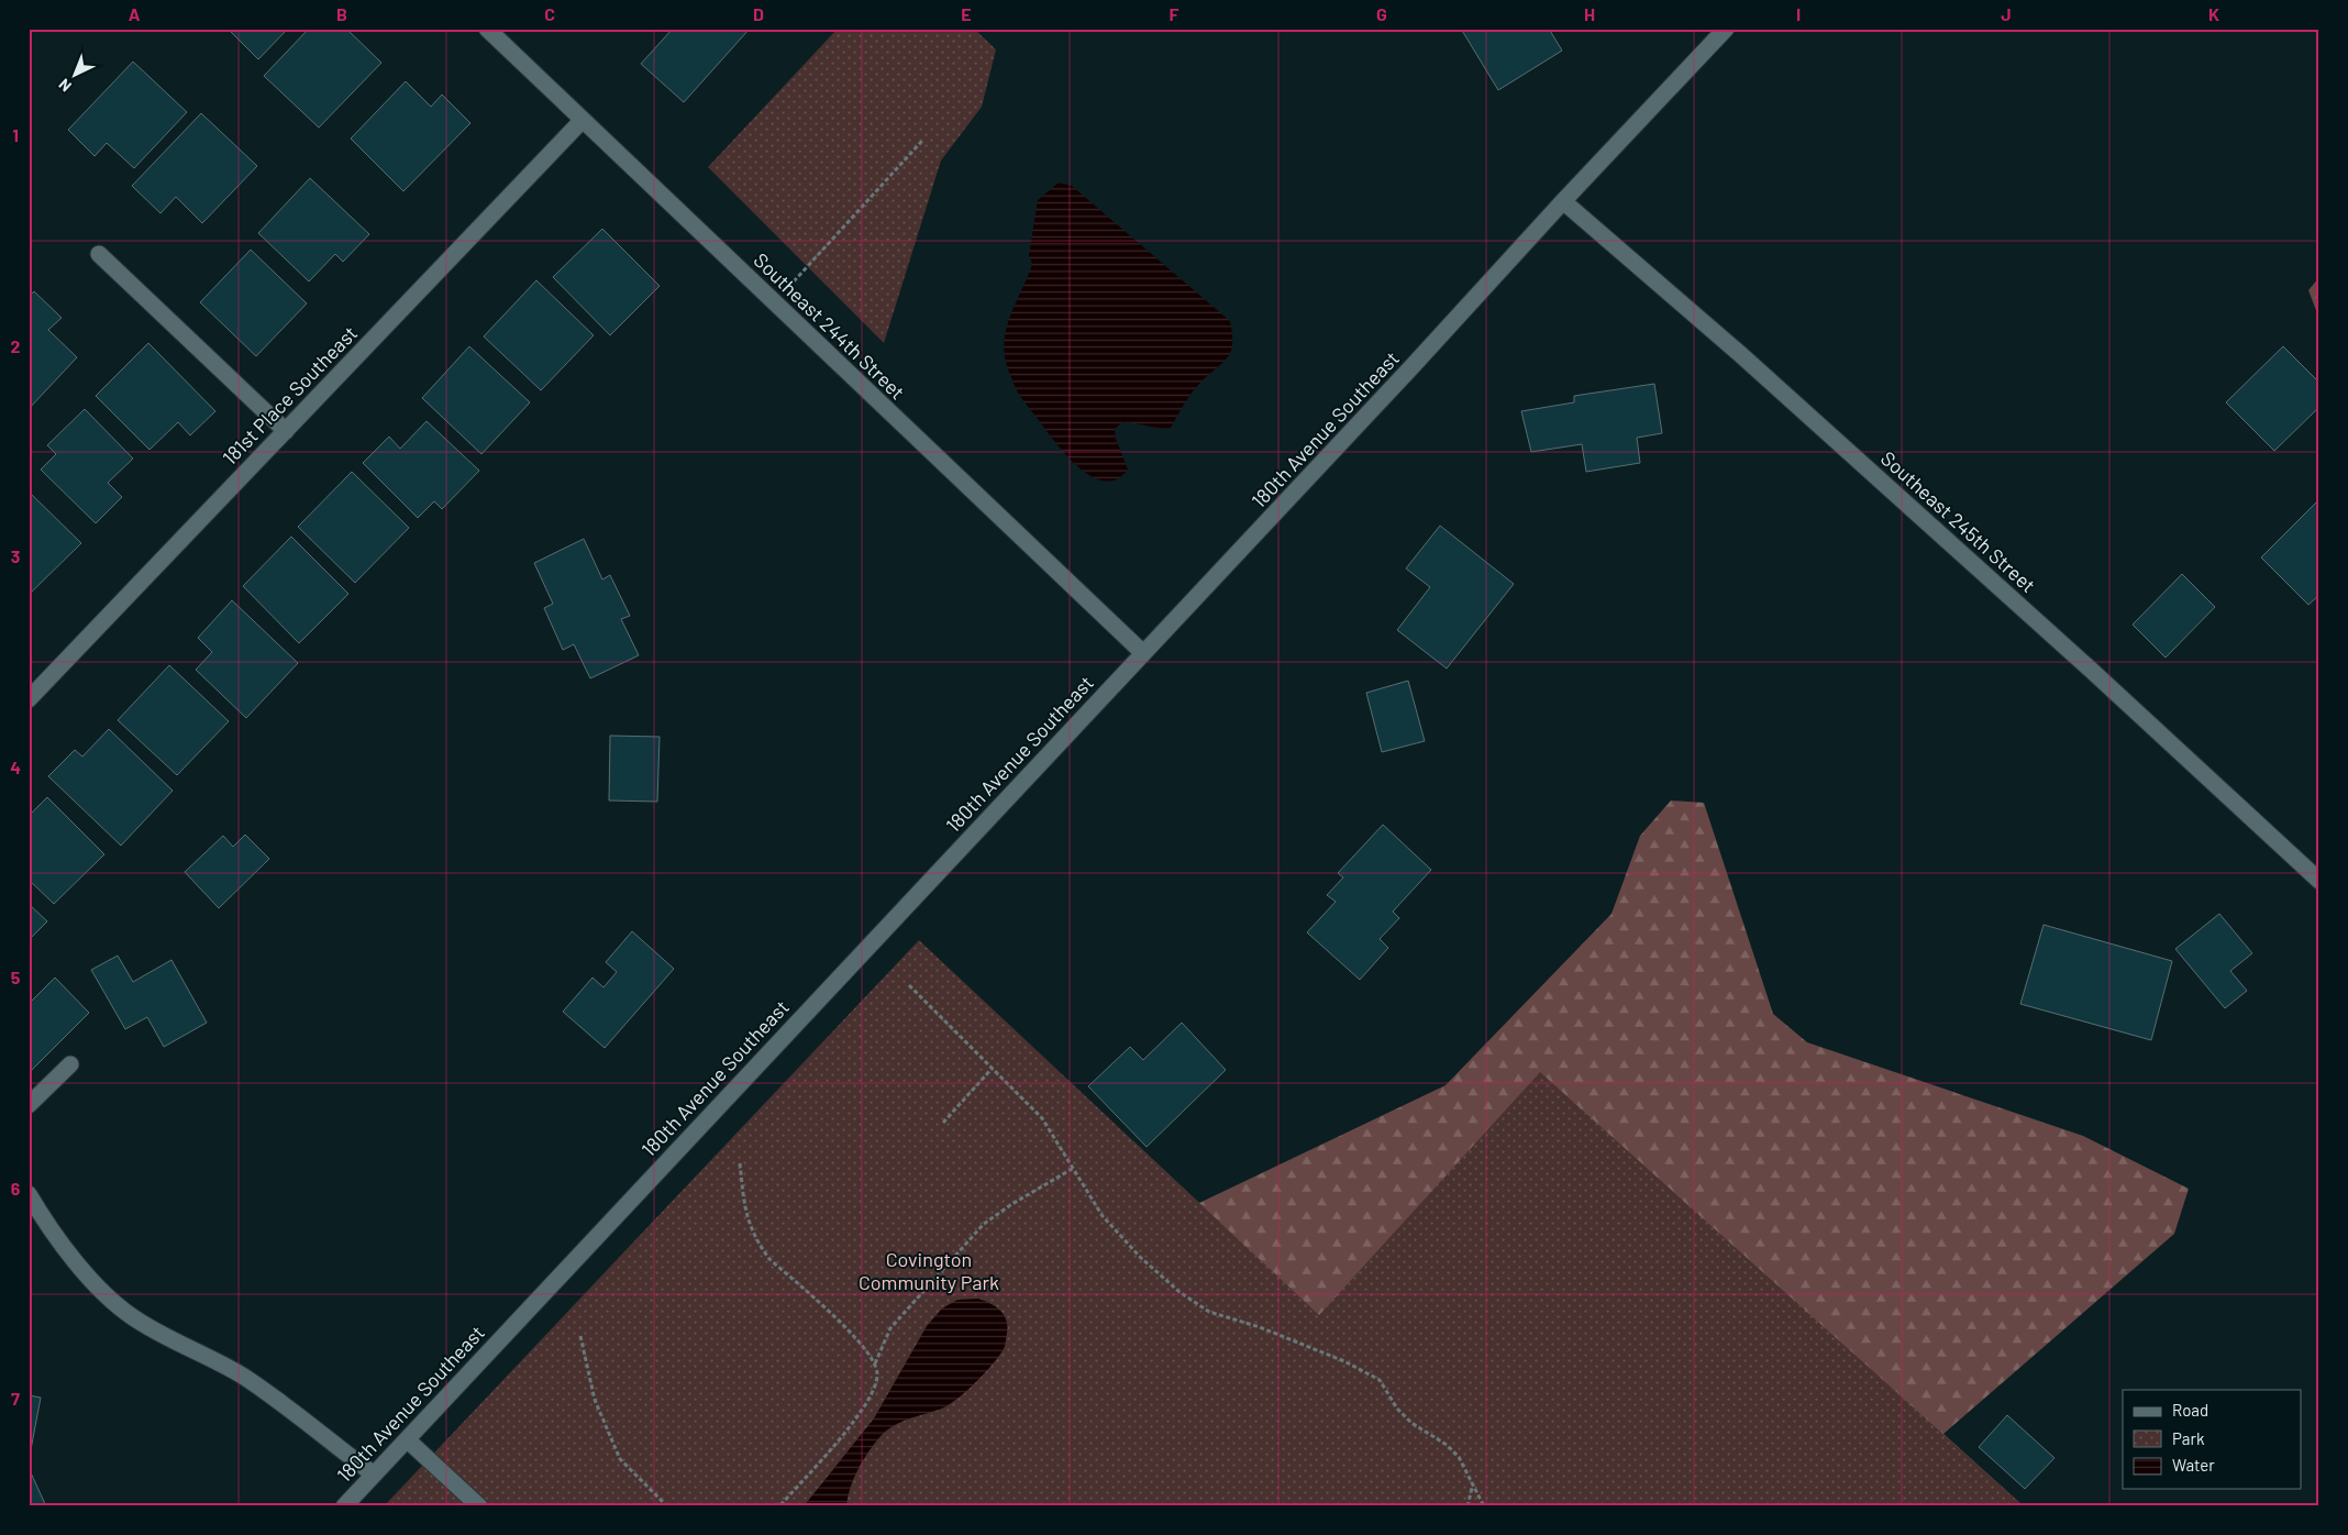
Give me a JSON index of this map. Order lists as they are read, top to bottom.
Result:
{
  "streets": {
    "street": [
      "Southeast 244th Street",
      "181st Place Southeast",
      "180th Avenue Southeast",
      "Southeast 245th Street"
    ]
  },
  "crossings": [
    ["Southeast 244th Street", "181st Place Southeast"],
    ["Southeast 244th Street", "180th Avenue Southeast"],
    ["180th Avenue Southeast", "Southeast 245th Street"]
  ],
  "parks": ["Covington Community Park"],
  "legend": ["Road", "Park", "Water"],
  "north": "bottom left",
  "grid": {
    "columns": [
      "A",
      "B",
      "C",
      "D",
      "E",
      "F",
      "G",
      "H",
      "I",
      "J",
      "K"
    ],
    "rows": [
      "1",
      "2",
      "3",
      "4",
      "5",
      "6",
      "7"
    ]
  }
}
